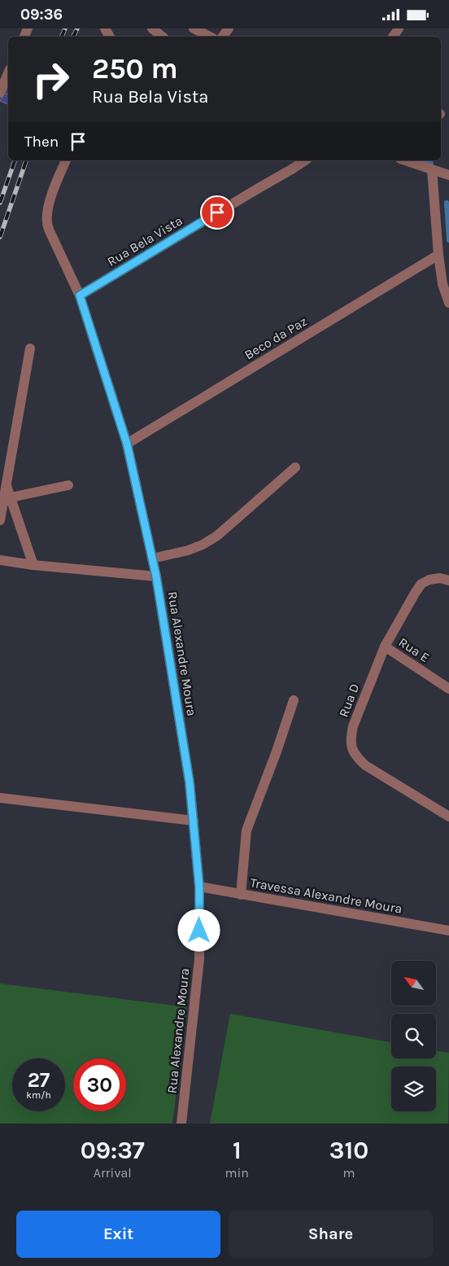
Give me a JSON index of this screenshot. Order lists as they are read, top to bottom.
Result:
{
  "streets": {
    "street": [
      "Rua Bela Vista",
      "Beco da Paz",
      "Rua E",
      "Rua Alexandre Moura",
      "Rua D",
      "Travessa Alexandre Moura"
    ]
  },
  "crossings": [
    ["Rua Bela Vista", "Rua Alexandre Moura"],
    ["Beco da Paz", "Rua Alexandre Moura"],
    ["Rua E", "Rua D"],
    ["Rua Alexandre Moura", "Travessa Alexandre Moura"]
  ],
  "north": "top left",
  "page": {
    "status": "09:36",
    "turn": ["250 m", "Rua Bela Vista"],
    "then": "Then",
    "speed": "27 km/h",
    "limit": "30",
    "eta": [
      "09:37",
      "Arrival",
      "1",
      "min",
      "310",
      "m"
    ],
    "buttons": ["Exit", "Share"]
  }
}
